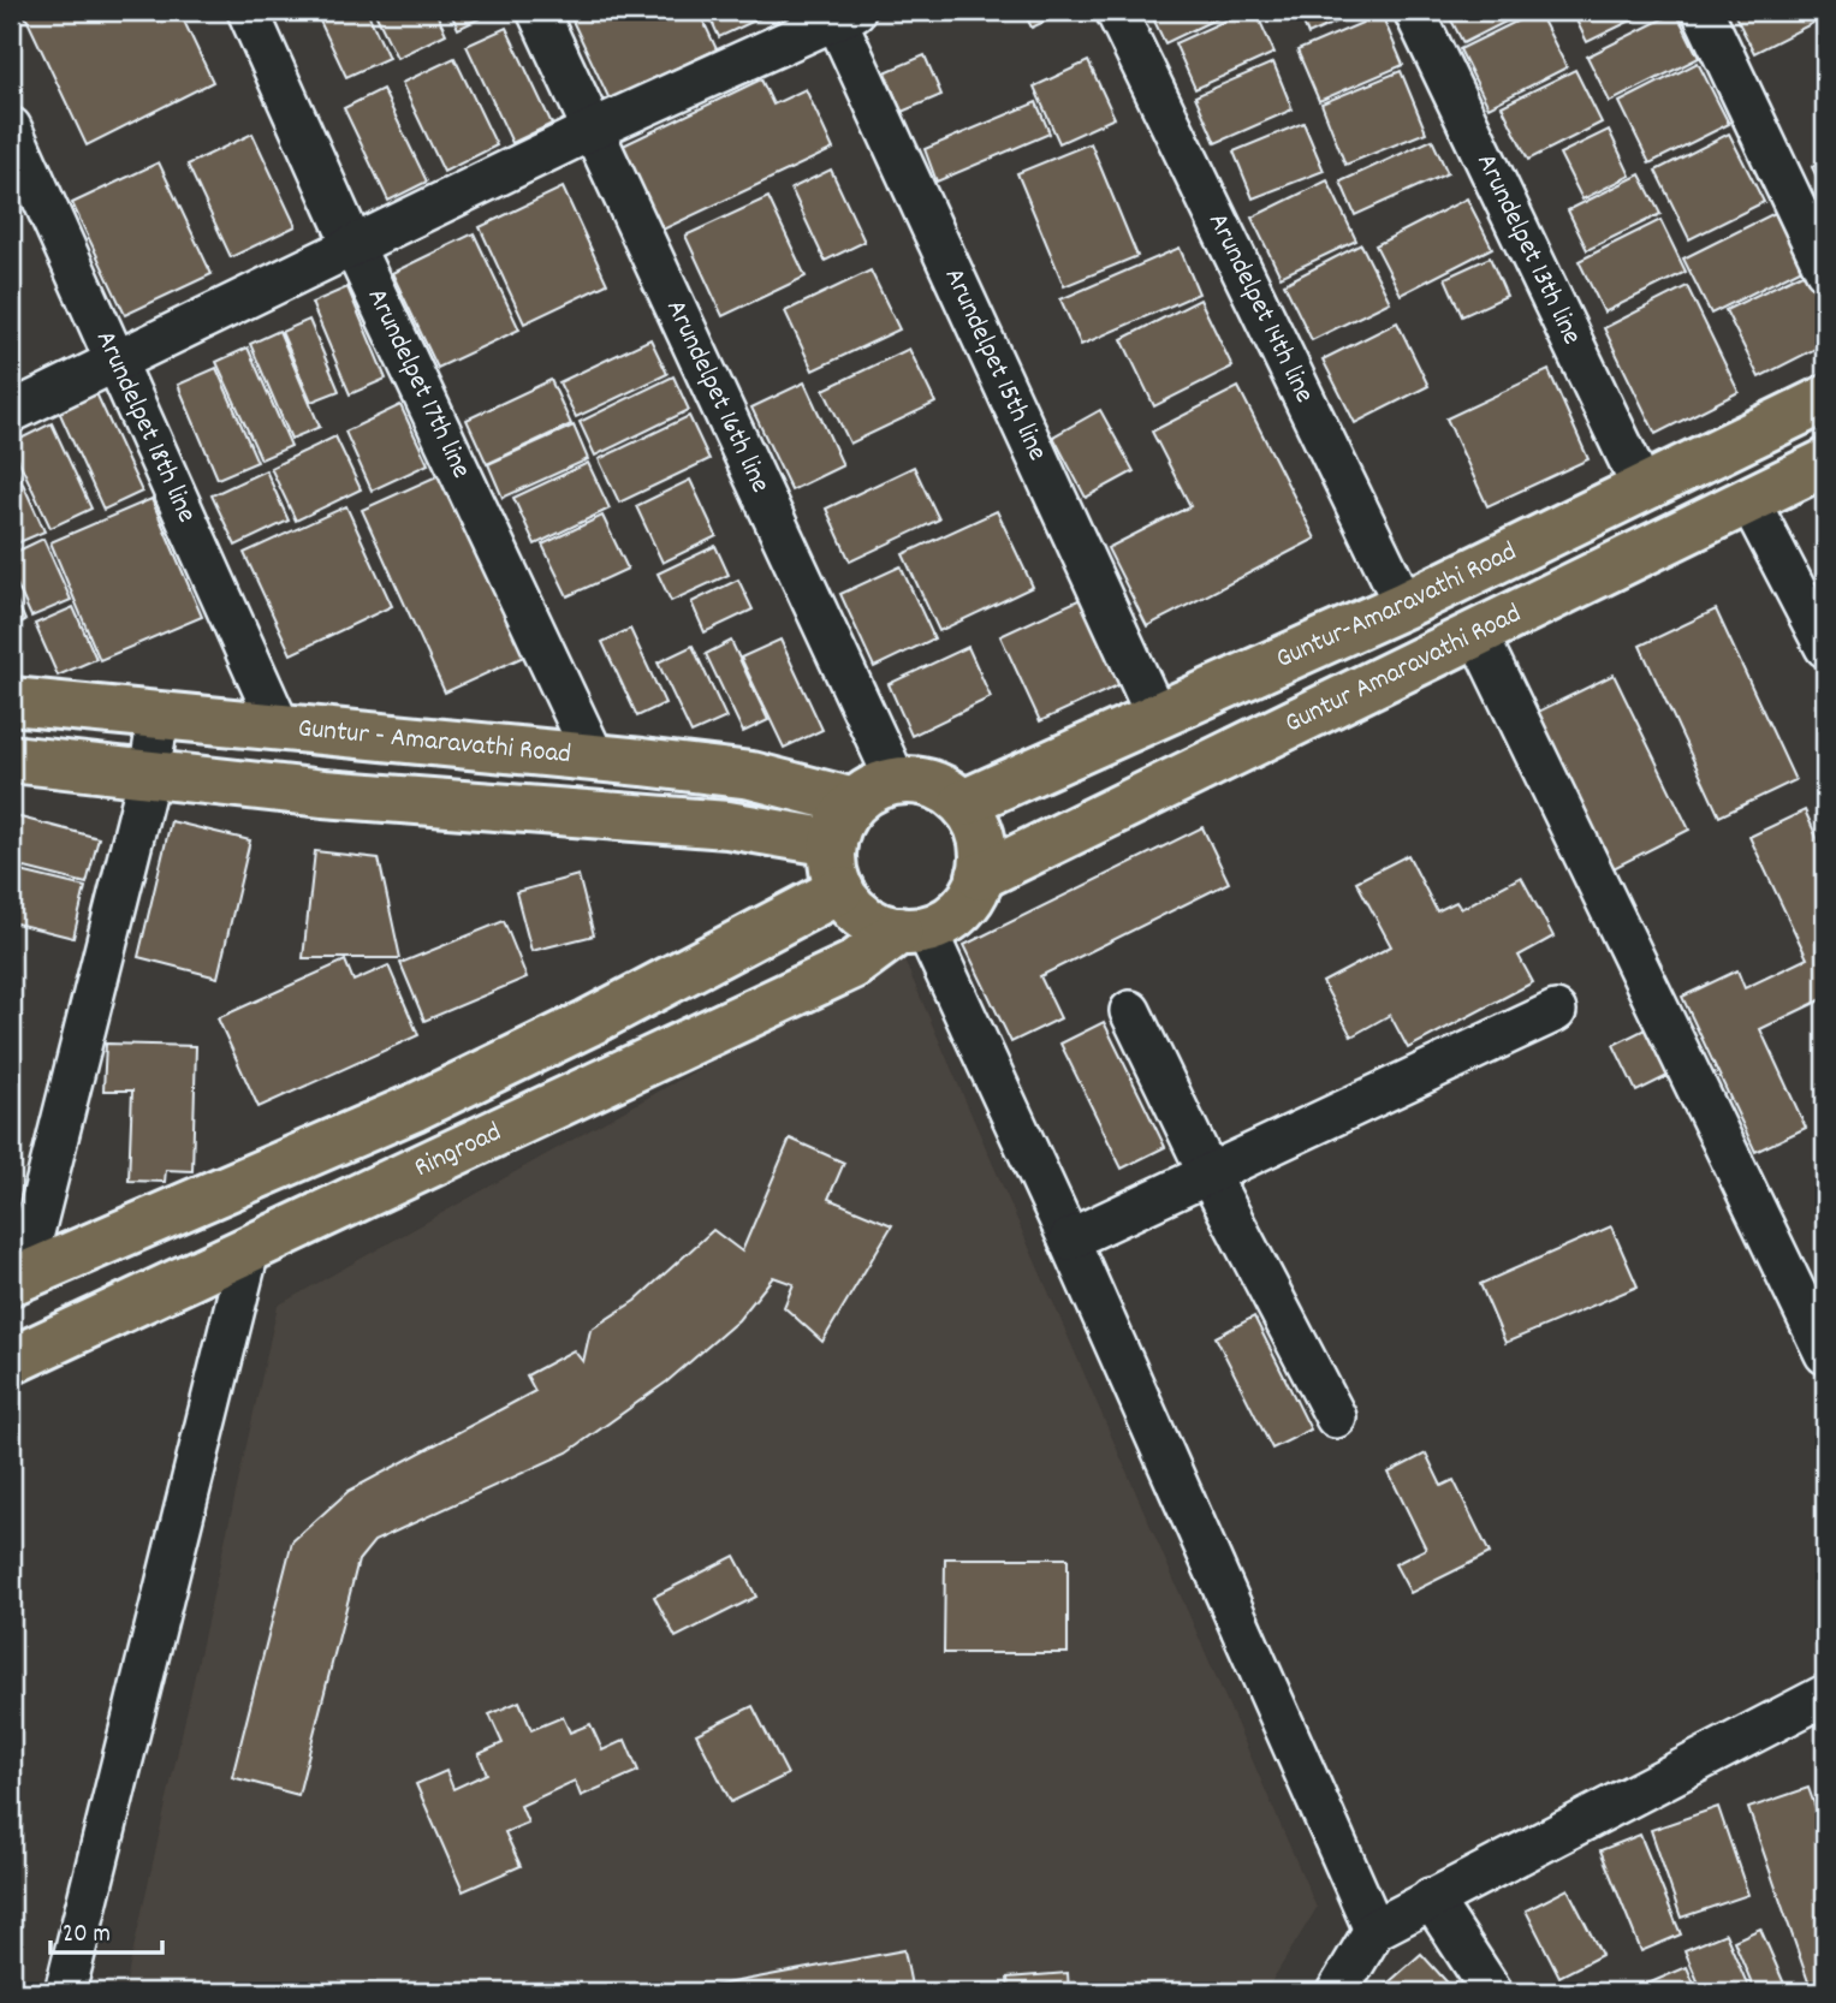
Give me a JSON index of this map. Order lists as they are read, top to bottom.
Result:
{
  "streets": {
    "main road": [
      "Guntur-Amaravathi Road",
      "Guntur Amaravathi Road",
      "Guntur - Amaravathi Road",
      "Ringroad"
    ],
    "street": [
      "Arundelpet 13th line",
      "Arundelpet 14th line",
      "Arundelpet 15th line",
      "Arundelpet 17th line",
      "Arundelpet 16th line",
      "Arundelpet 18th line"
    ]
  },
  "crossings": [
    ["Arundelpet 13th line", "Guntur-Amaravathi Road"],
    ["Arundelpet 14th line", "Guntur-Amaravathi Road"],
    ["Arundelpet 15th line", "Guntur-Amaravathi Road"],
    ["Arundelpet 17th line", "Guntur - Amaravathi Road"],
    ["Arundelpet 16th line", "Guntur-Amaravathi Road"],
    ["Arundelpet 16th line", "Guntur Amaravathi Road"],
    ["Arundelpet 16th line", "Guntur - Amaravathi Road"],
    ["Arundelpet 16th line", "Ringroad"],
    ["Arundelpet 18th line", "Guntur - Amaravathi Road"],
    ["Guntur-Amaravathi Road", "Guntur Amaravathi Road"],
    ["Guntur-Amaravathi Road", "Guntur - Amaravathi Road"],
    ["Guntur-Amaravathi Road", "Ringroad"],
    ["Guntur Amaravathi Road", "Guntur - Amaravathi Road"],
    ["Guntur Amaravathi Road", "Ringroad"],
    ["Guntur - Amaravathi Road", "Ringroad"]
  ],
  "scale_bar": "20 m"
}
